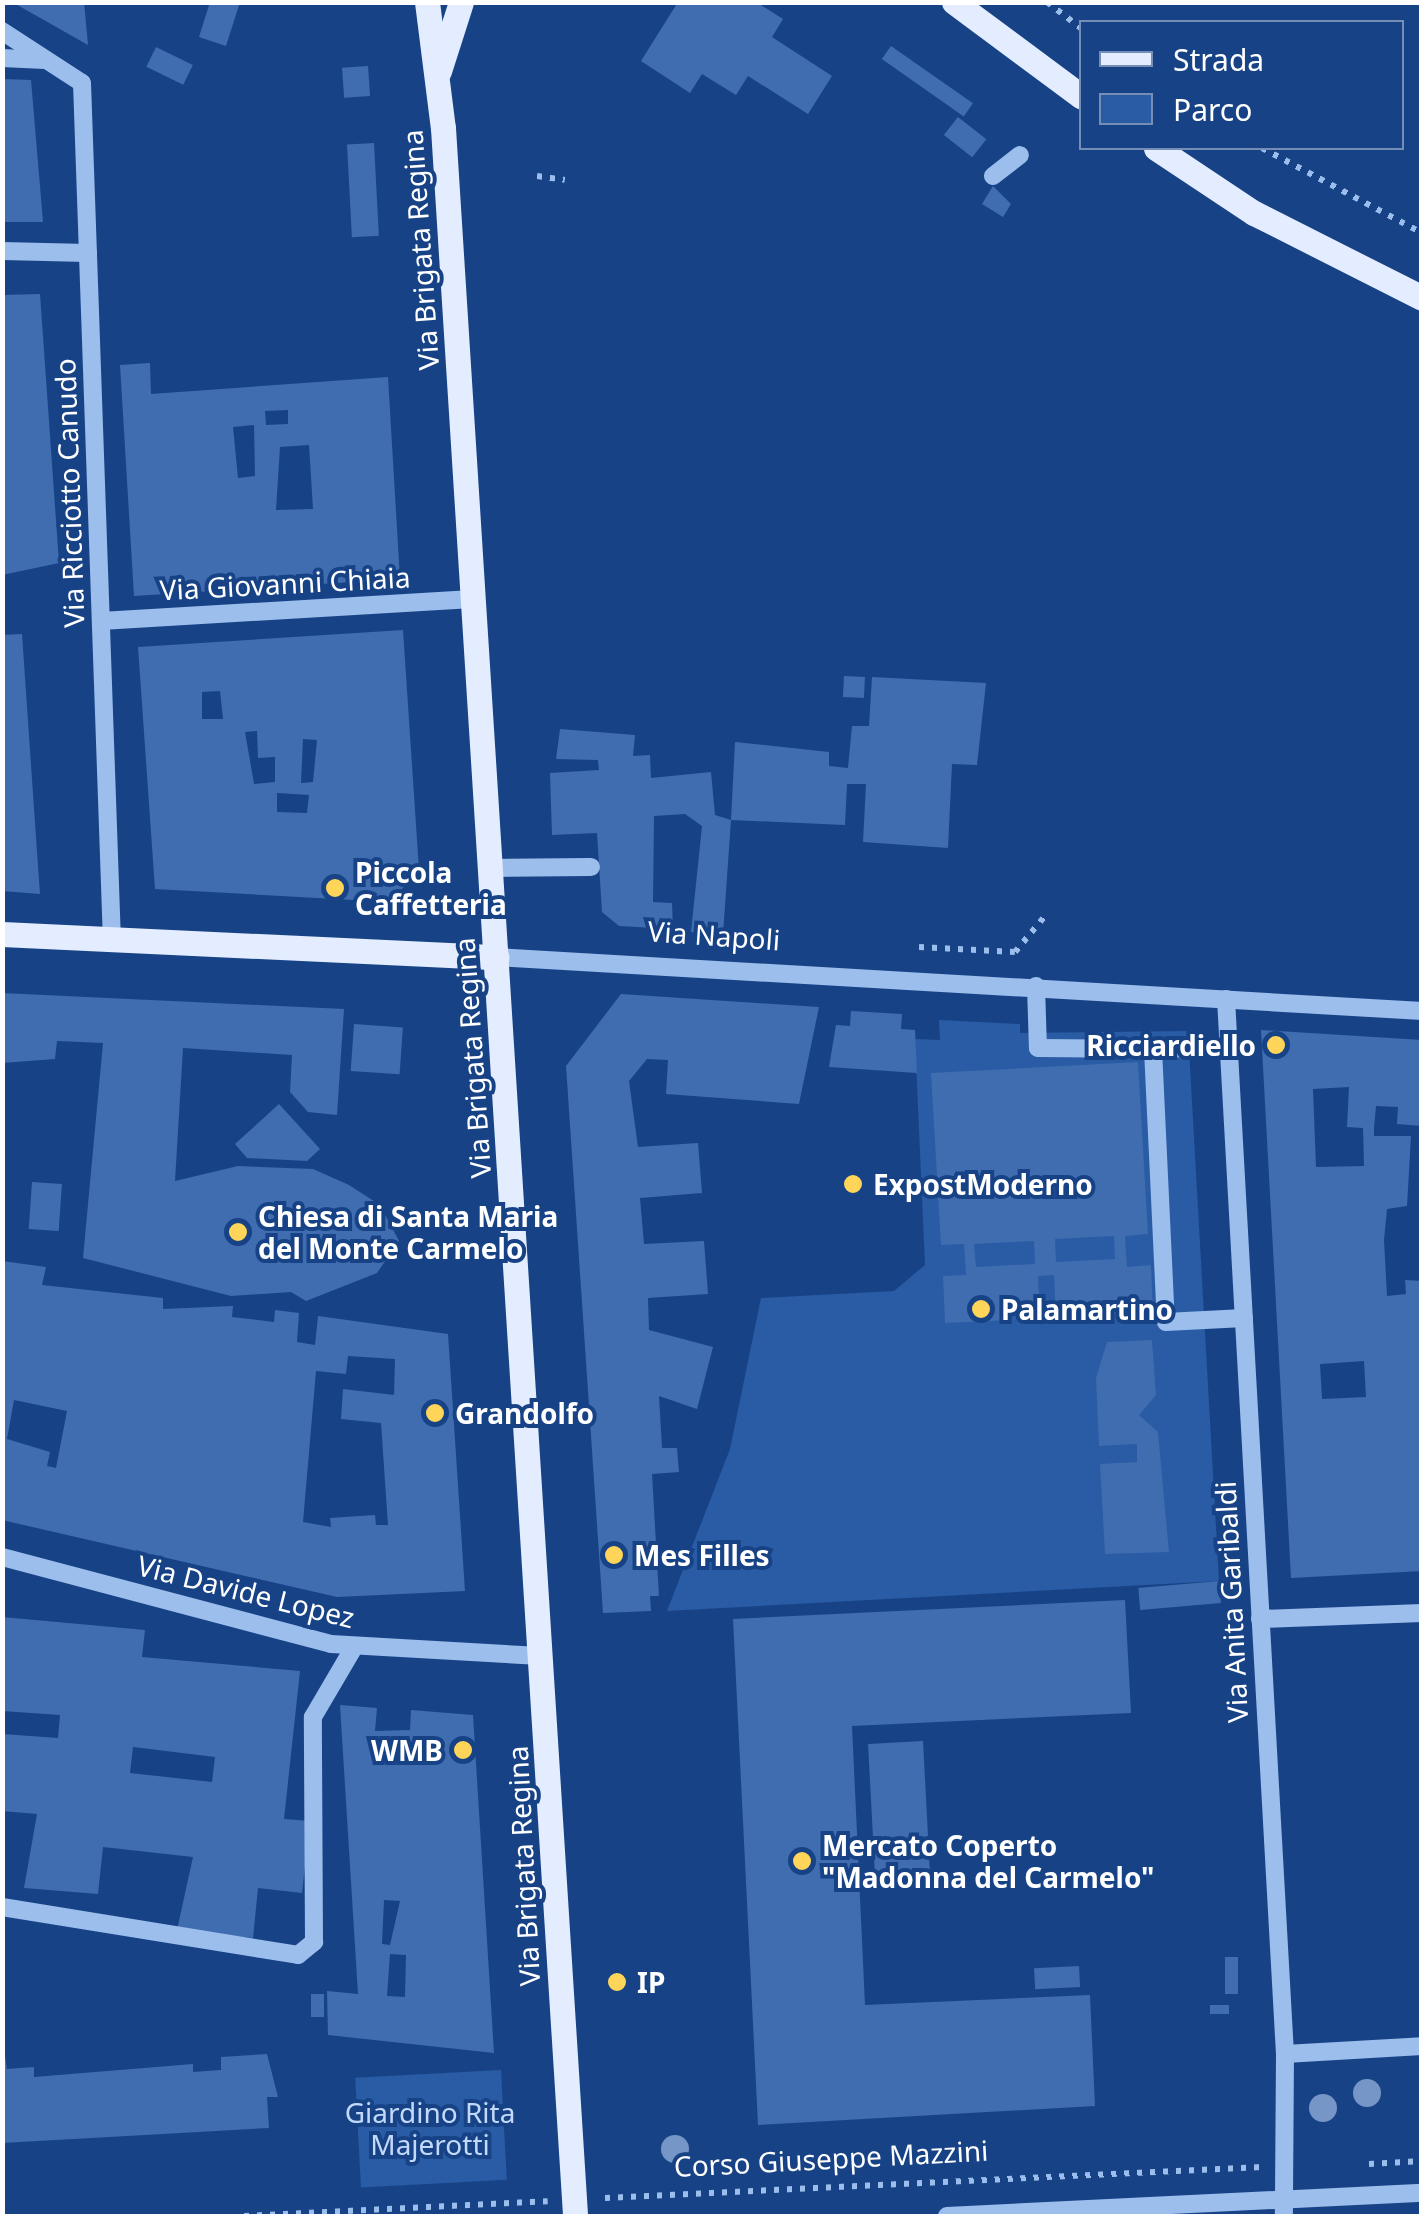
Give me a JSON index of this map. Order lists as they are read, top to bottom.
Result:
{
  "streets": {
    "main road": ["Via Brigata Regina", "Via Napoli"],
    "street": [
      "Via Ricciotto Canudo",
      "Via Giovanni Chiaia",
      "Via Davide Lopez",
      "Via Anita Garibaldi"
    ],
    "path": ["Corso Giuseppe Mazzini"]
  },
  "crossings": [
    ["Via Brigata Regina", "Via Giovanni Chiaia"],
    ["Via Brigata Regina", "Via Napoli"],
    ["Via Brigata Regina", "Via Davide Lopez"],
    ["Via Brigata Regina", "Corso Giuseppe Mazzini"],
    ["Via Ricciotto Canudo", "Via Giovanni Chiaia"],
    ["Via Ricciotto Canudo", "Via Napoli"],
    ["Via Napoli", "Via Anita Garibaldi"],
    ["Via Anita Garibaldi", "Corso Giuseppe Mazzini"]
  ],
  "parks": ["Giardino Rita Majerotti"],
  "places": [
    "Piccola Caffetteria",
    "Ricciardiello",
    "ExpostModerno",
    "Chiesa di Santa Maria del Monte Carmelo",
    "Palamartino",
    "Grandolfo",
    "Mes Filles",
    "WMB",
    "Mercato Coperto \"Madonna del Carmelo\"",
    "IP"
  ],
  "legend": ["Strada", "Parco"]
}
